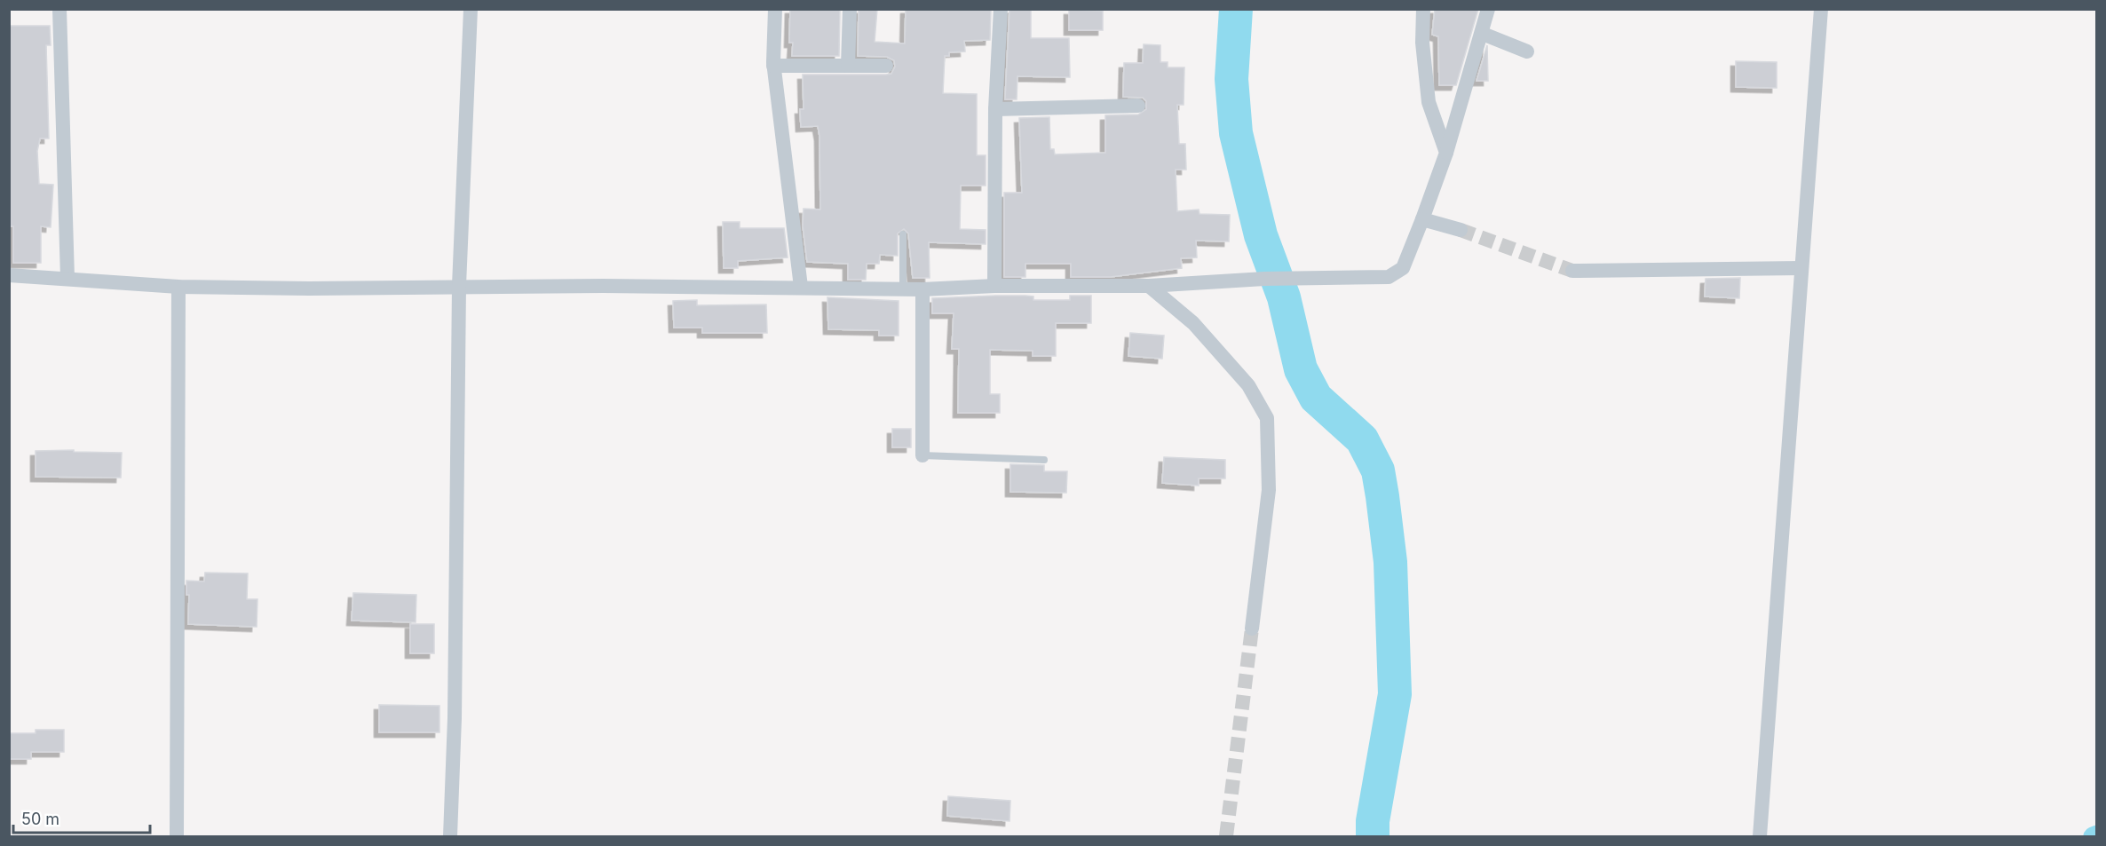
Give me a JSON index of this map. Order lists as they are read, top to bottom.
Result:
{
  "scale_bar": "50 m"
}
